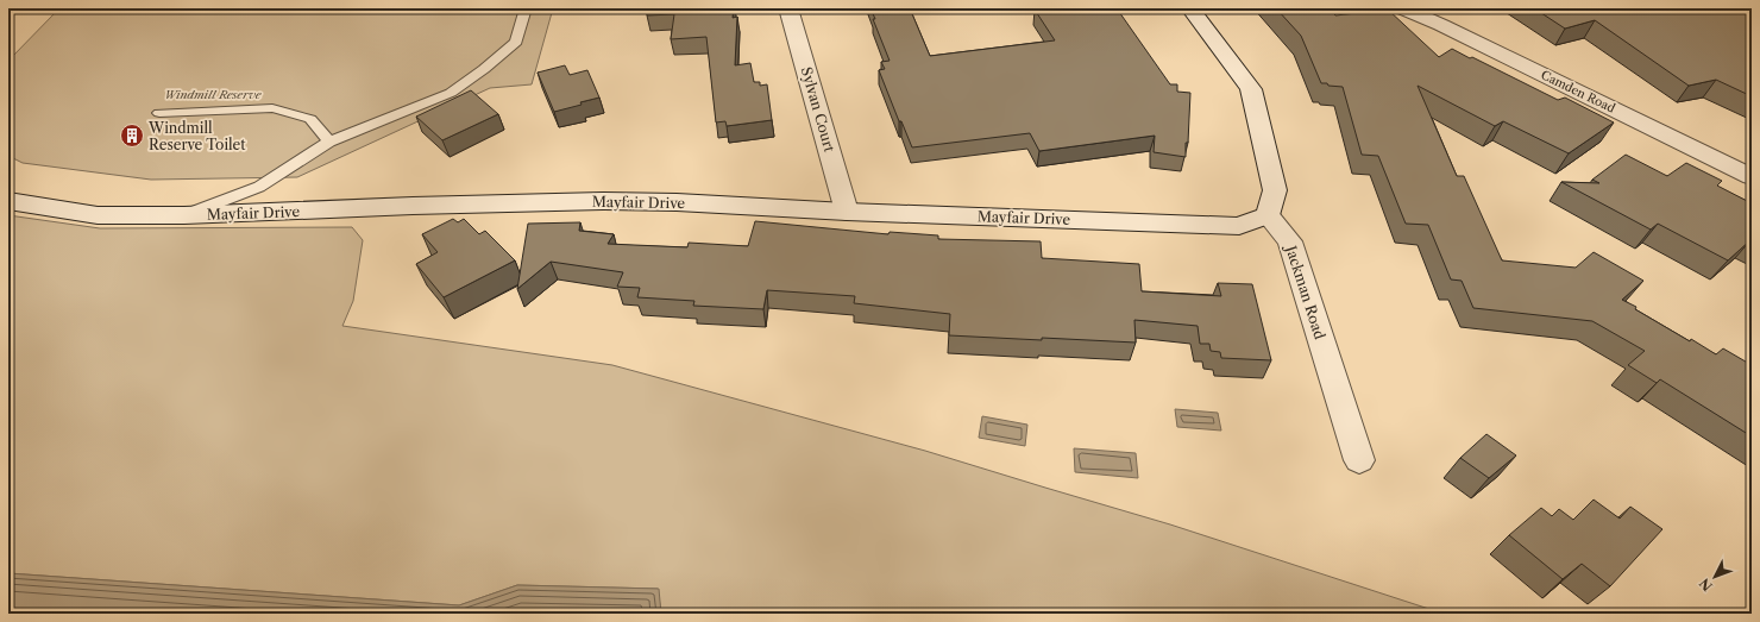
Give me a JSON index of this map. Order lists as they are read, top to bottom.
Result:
{
  "streets": {
    "street": [
      "Camden Road",
      "Sylvan Court",
      "Mayfair Drive",
      "Jackman Road"
    ]
  },
  "crossings": [
    ["Sylvan Court", "Mayfair Drive"],
    ["Mayfair Drive", "Jackman Road"]
  ],
  "parks": ["Windmill Reserve"],
  "places": {
    "building": ["Windmill Reserve Toilet"]
  },
  "north": "bottom left"
}
